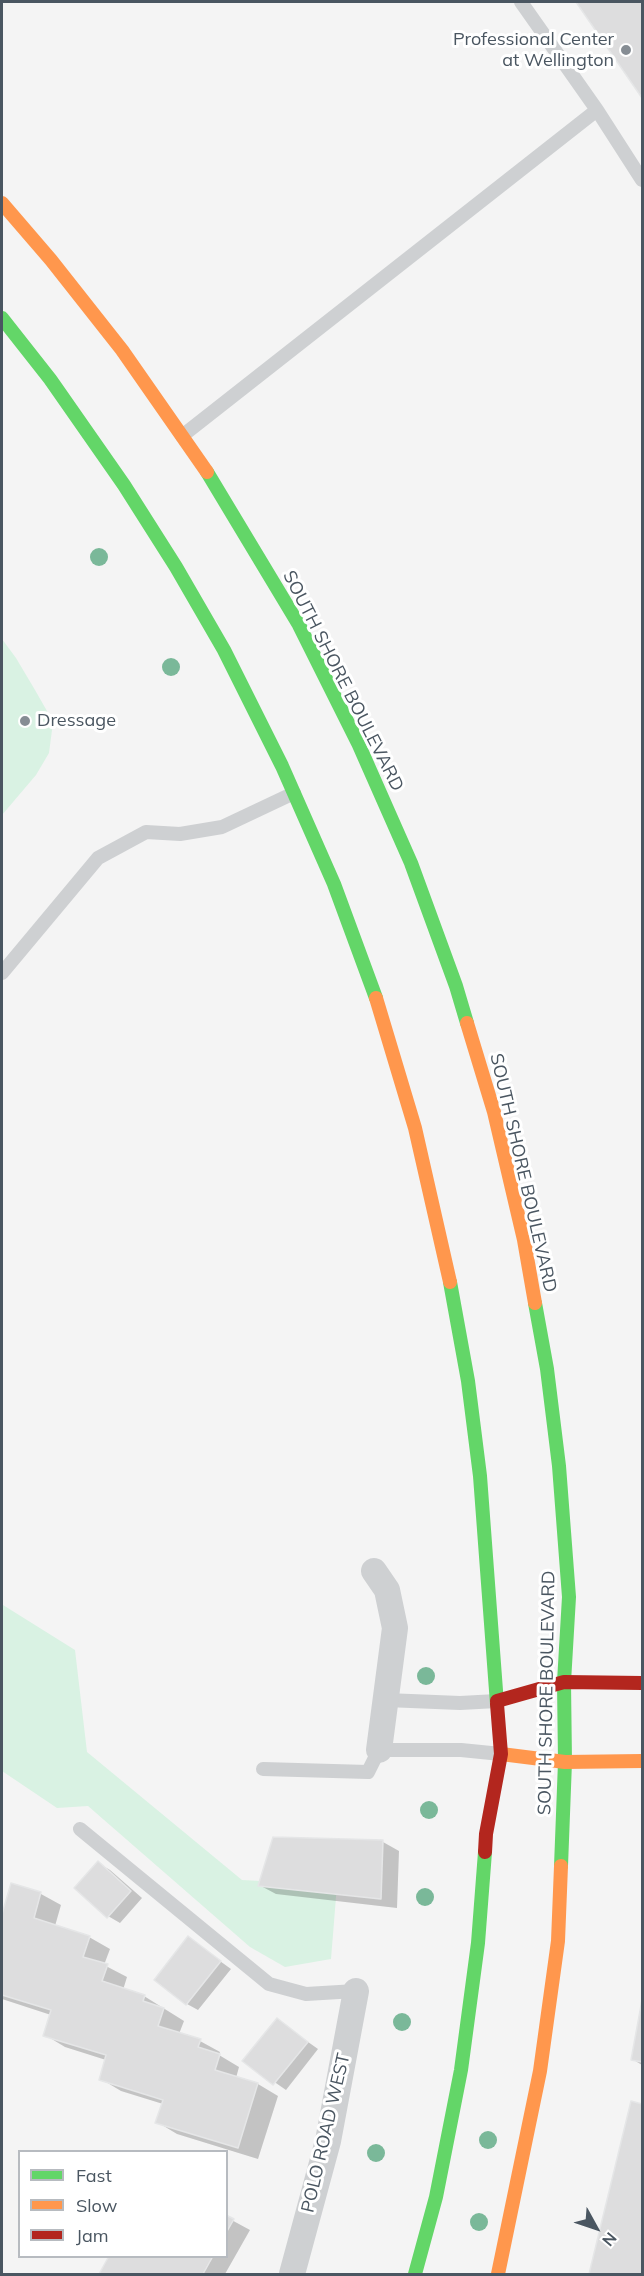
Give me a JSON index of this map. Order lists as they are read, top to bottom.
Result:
{
  "streets": {
    "street": ["SOUTH SHORE BOULEVARD", "POLO ROAD WEST"]
  },
  "places": ["Professional Center at Wellington", "Dressage"],
  "legend": ["Fast", "Slow", "Jam"],
  "north": "bottom right"
}
